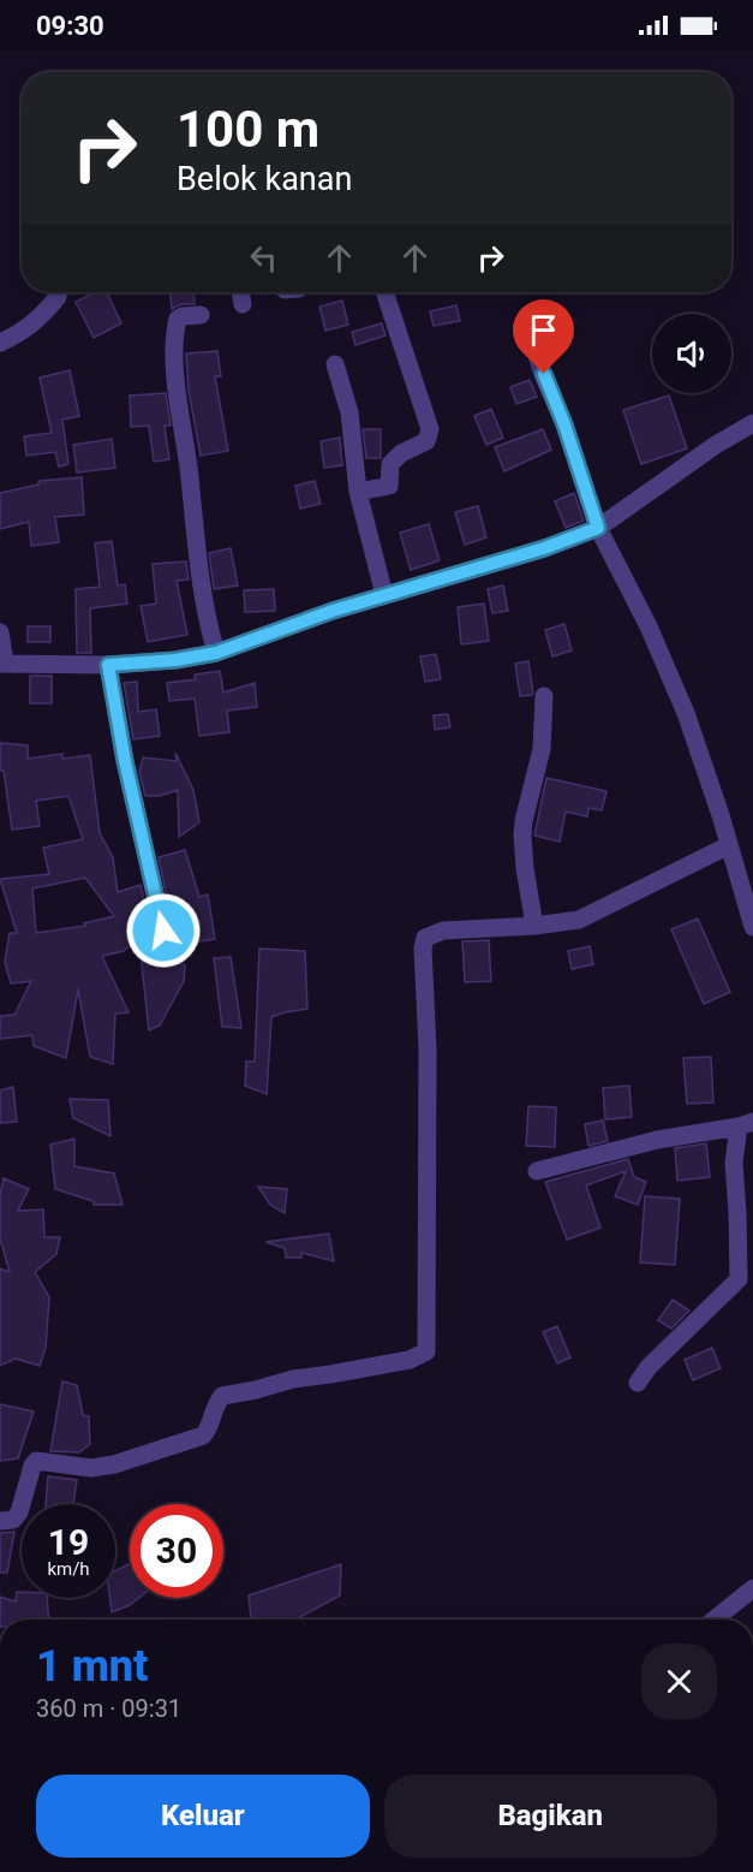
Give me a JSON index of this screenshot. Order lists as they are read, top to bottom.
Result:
{
  "page": {
    "status": "09:30",
    "turn": ["100 m", "Belok kanan"],
    "speed": "19 km/h",
    "limit": "30",
    "heading": ["1 mnt", "360 m · 09:31"],
    "buttons": ["Keluar", "Bagikan"]
  }
}
